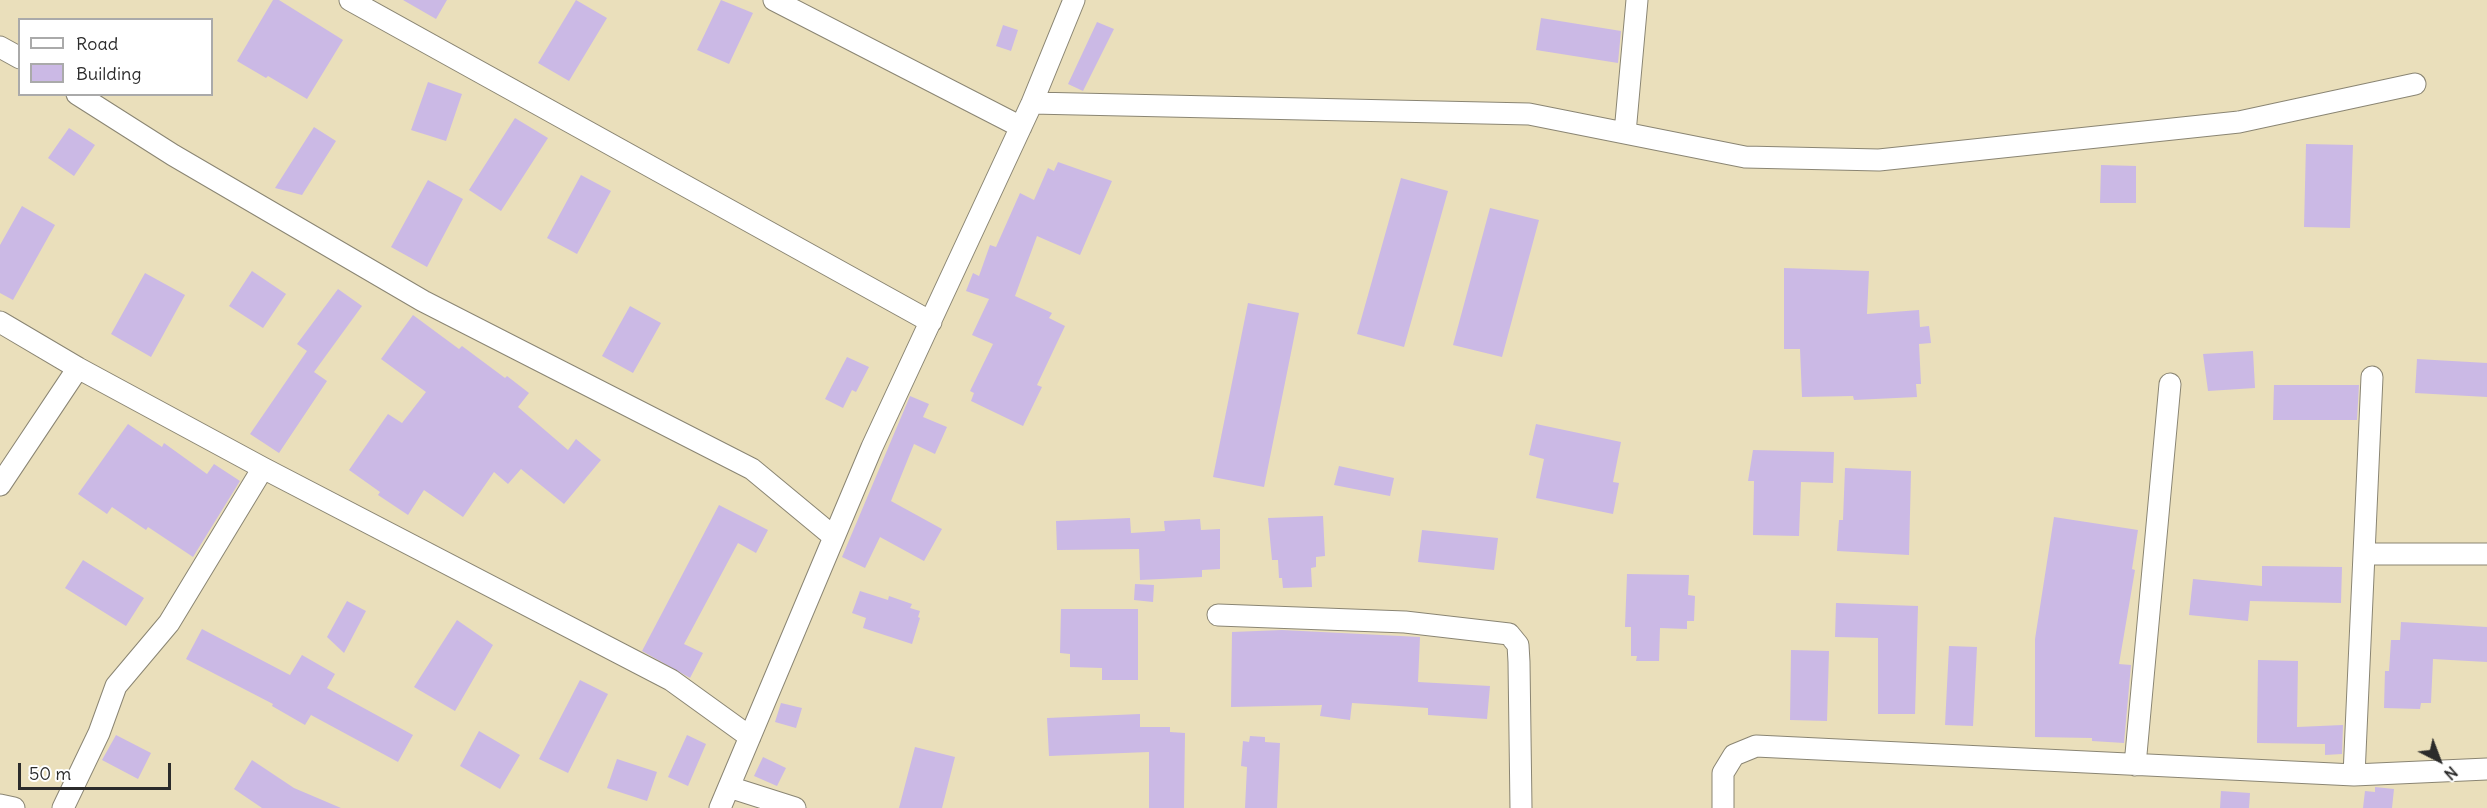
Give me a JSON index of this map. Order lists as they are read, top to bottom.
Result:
{
  "legend": ["Road", "Building"],
  "scale_bar": "50 m",
  "north": "bottom right"
}
